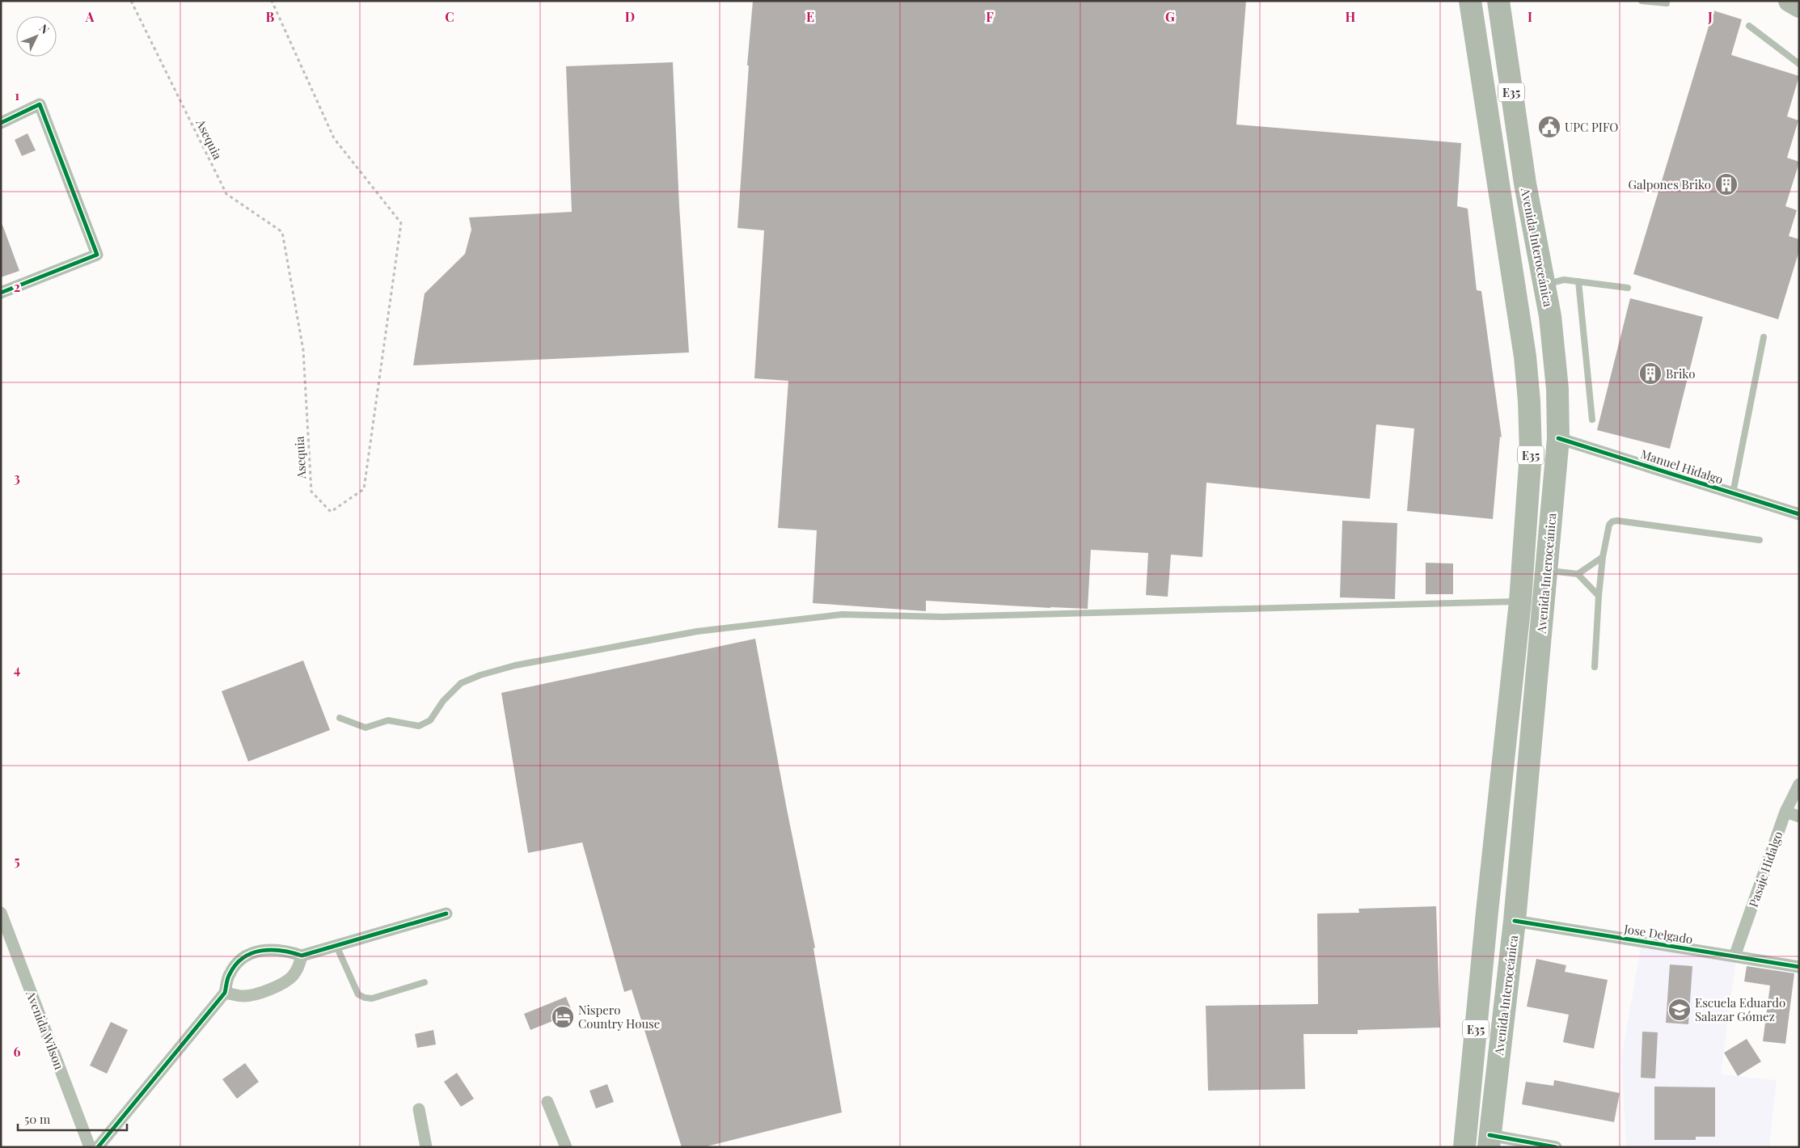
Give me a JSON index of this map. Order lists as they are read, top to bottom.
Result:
{
  "streets": {
    "highway": ["E35", "Avenida Interoceánica"],
    "street": [
      "Manuel Hidalgo",
      "Pasaje Hidalgo",
      "Jose Delgado",
      "Avenida Wilson"
    ],
    "path": ["Asequia"]
  },
  "crossings": [
    ["Avenida Interoceánica", "Manuel Hidalgo"],
    ["Avenida Interoceánica", "Jose Delgado"],
    ["Pasaje Hidalgo", "Jose Delgado"]
  ],
  "places": {
    "public building": ["UPC PIFO"],
    "building": ["Galpones Briko", "Briko"],
    "school or university": ["Escuela Eduardo Salazar Gómez"],
    "hotel": ["Nispero Country House"]
  },
  "scale_bar": "50 m",
  "north": "top right",
  "grid": {
    "columns": [
      "A",
      "B",
      "C",
      "D",
      "E",
      "F",
      "G",
      "H",
      "I",
      "J"
    ],
    "rows": [
      "1",
      "2",
      "3",
      "4",
      "5",
      "6"
    ]
  }
}
